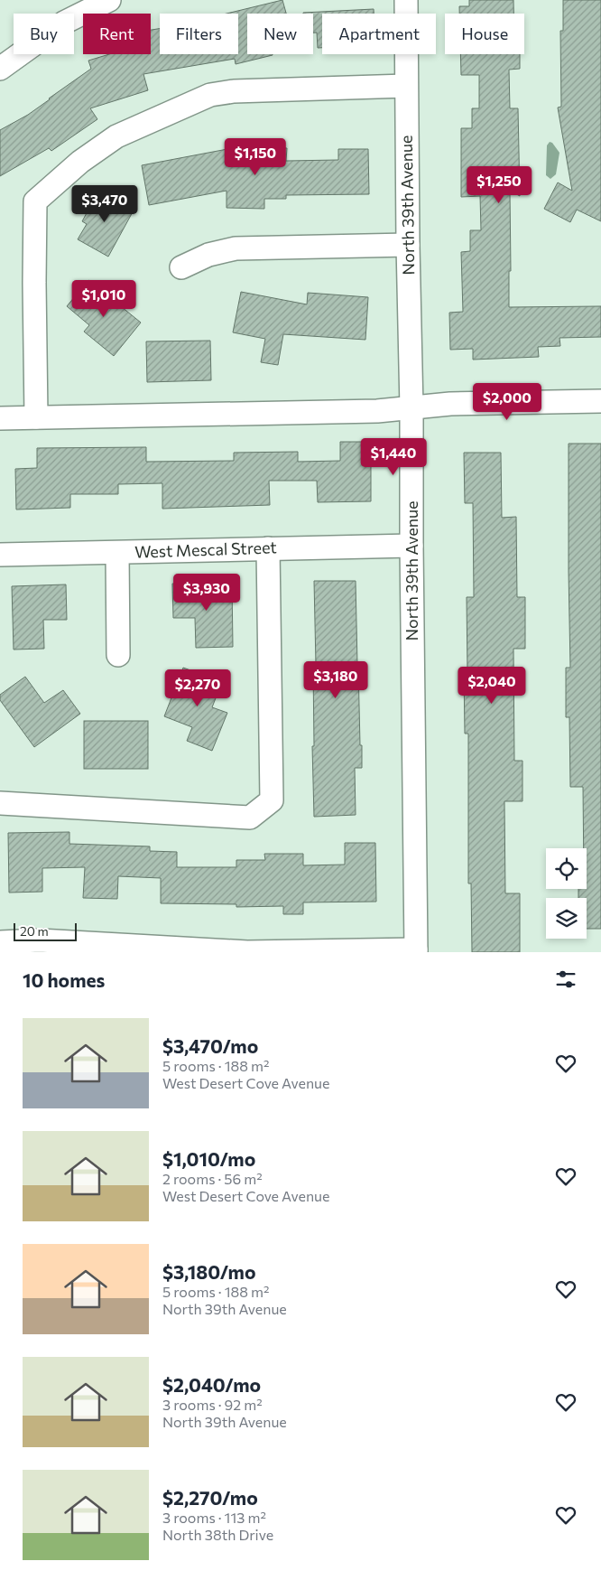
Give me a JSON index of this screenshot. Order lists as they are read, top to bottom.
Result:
{
  "streets": {
    "street": ["North 39th Avenue", "West Mescal Street"]
  },
  "crossings": [
    ["North 39th Avenue", "West Mescal Street"]
  ],
  "scale_bar": "20 m",
  "page": {
    "chip": [
      "Buy",
      "Rent",
      "Filters",
      "New",
      "Apartment",
      "House"
    ],
    "price": [
      "$1,150",
      "$1,250",
      "$3,470",
      "$1,010",
      "$2,000",
      "$1,440",
      "$3,930",
      "$3,180",
      "$2,040",
      "$2,270"
    ],
    "scale": "20 m",
    "heading": "10 homes",
    "list": [
      {
        "name": "$3,470/mo",
        "note": "5 rooms · 188 m² · West Desert Cove Avenue"
      },
      {
        "name": "$1,010/mo",
        "note": "2 rooms · 56 m² · West Desert Cove Avenue"
      },
      {
        "name": "$3,180/mo",
        "note": "5 rooms · 188 m² · North 39th Avenue"
      },
      {
        "name": "$2,040/mo",
        "note": "3 rooms · 92 m² · North 39th Avenue"
      },
      {
        "name": "$2,270/mo",
        "note": "3 rooms · 113 m² · North 38th Drive"
      }
    ]
  }
}
